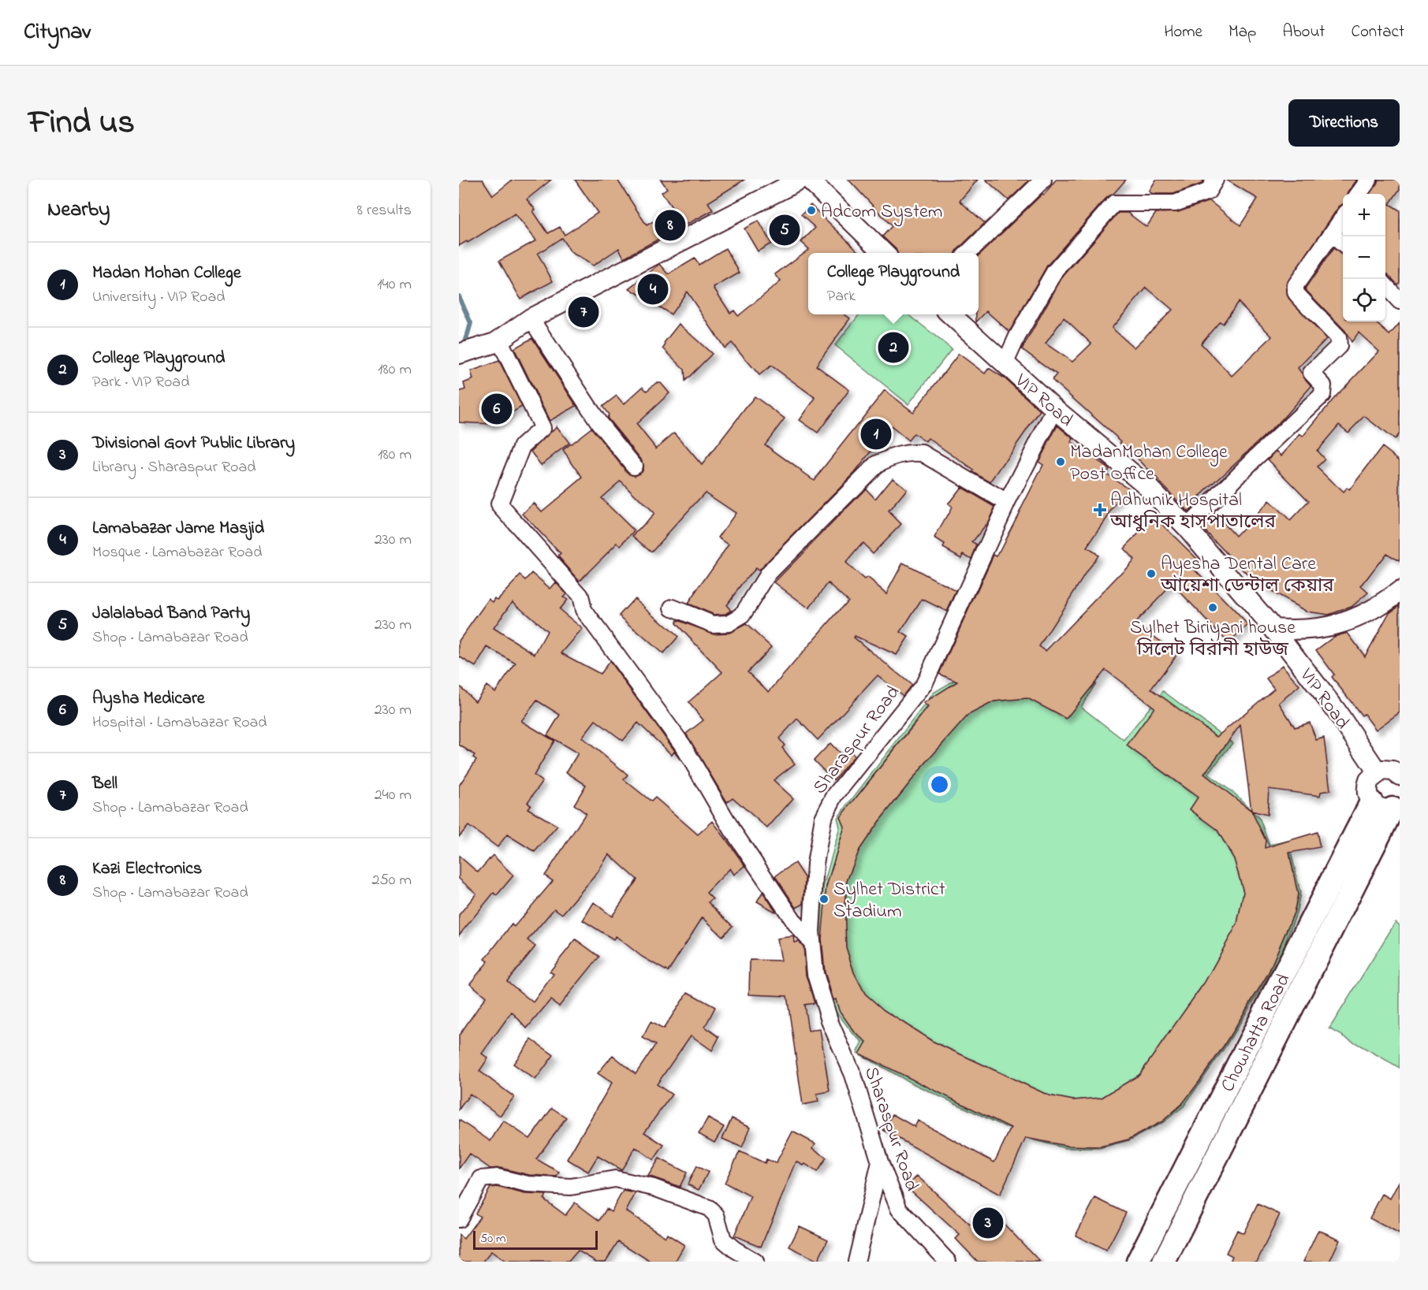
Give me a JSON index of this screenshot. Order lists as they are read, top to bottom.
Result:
{
  "streets": {
    "main road": ["Chowhatta Road"],
    "street": ["VIP Road", "Sharaspur Road"]
  },
  "crossings": [
    ["VIP Road", "Sharaspur Road"]
  ],
  "places": {
    "other": [
      "Adcom System",
      "MadanMohan College Post Office",
      "Ayesha Dental Care আয়েশা ডেন্টাল কেয়ার",
      "Sylhet Biriyani house সিলেট বিরানী হাউজ",
      "Sylhet District Stadium"
    ],
    "health": ["Adhunik Hospital আধুনিক হাসপাতালের"]
  },
  "scale_bar": "50 m",
  "page": {
    "header": "Citynav",
    "nav": [
      "Home",
      "Map",
      "About",
      "Contact"
    ],
    "title": "Find us",
    "buttons": "Directions",
    "heading": ["Nearby", "8 results"],
    "map_buttons": ["+", "−"],
    "pins": [
      "8",
      "5",
      "4",
      "7",
      "2",
      "6",
      "1",
      "3"
    ],
    "list": [
      {
        "mark": "1",
        "name": "Madan Mohan College",
        "note": "University · VIP Road",
        "value": "140 m"
      },
      {
        "mark": "2",
        "name": "College Playground",
        "note": "Park · VIP Road",
        "value": "180 m"
      },
      {
        "mark": "3",
        "name": "Divisional Govt Public Library",
        "note": "Library · Sharaspur Road",
        "value": "180 m"
      },
      {
        "mark": "4",
        "name": "Lamabazar Jame Masjid",
        "note": "Mosque · Lamabazar Road",
        "value": "230 m"
      },
      {
        "mark": "5",
        "name": "Jalalabad Band Party",
        "note": "Shop · Lamabazar Road",
        "value": "230 m"
      },
      {
        "mark": "6",
        "name": "Aysha Medicare",
        "note": "Hospital · Lamabazar Road",
        "value": "230 m"
      },
      {
        "mark": "7",
        "name": "Bell",
        "note": "Shop · Lamabazar Road",
        "value": "240 m"
      },
      {
        "mark": "8",
        "name": "Kazi Electronics",
        "note": "Shop · Lamabazar Road",
        "value": "250 m"
      }
    ],
    "popup": ["College Playground", "Park"],
    "scale": "50 m"
  }
}
